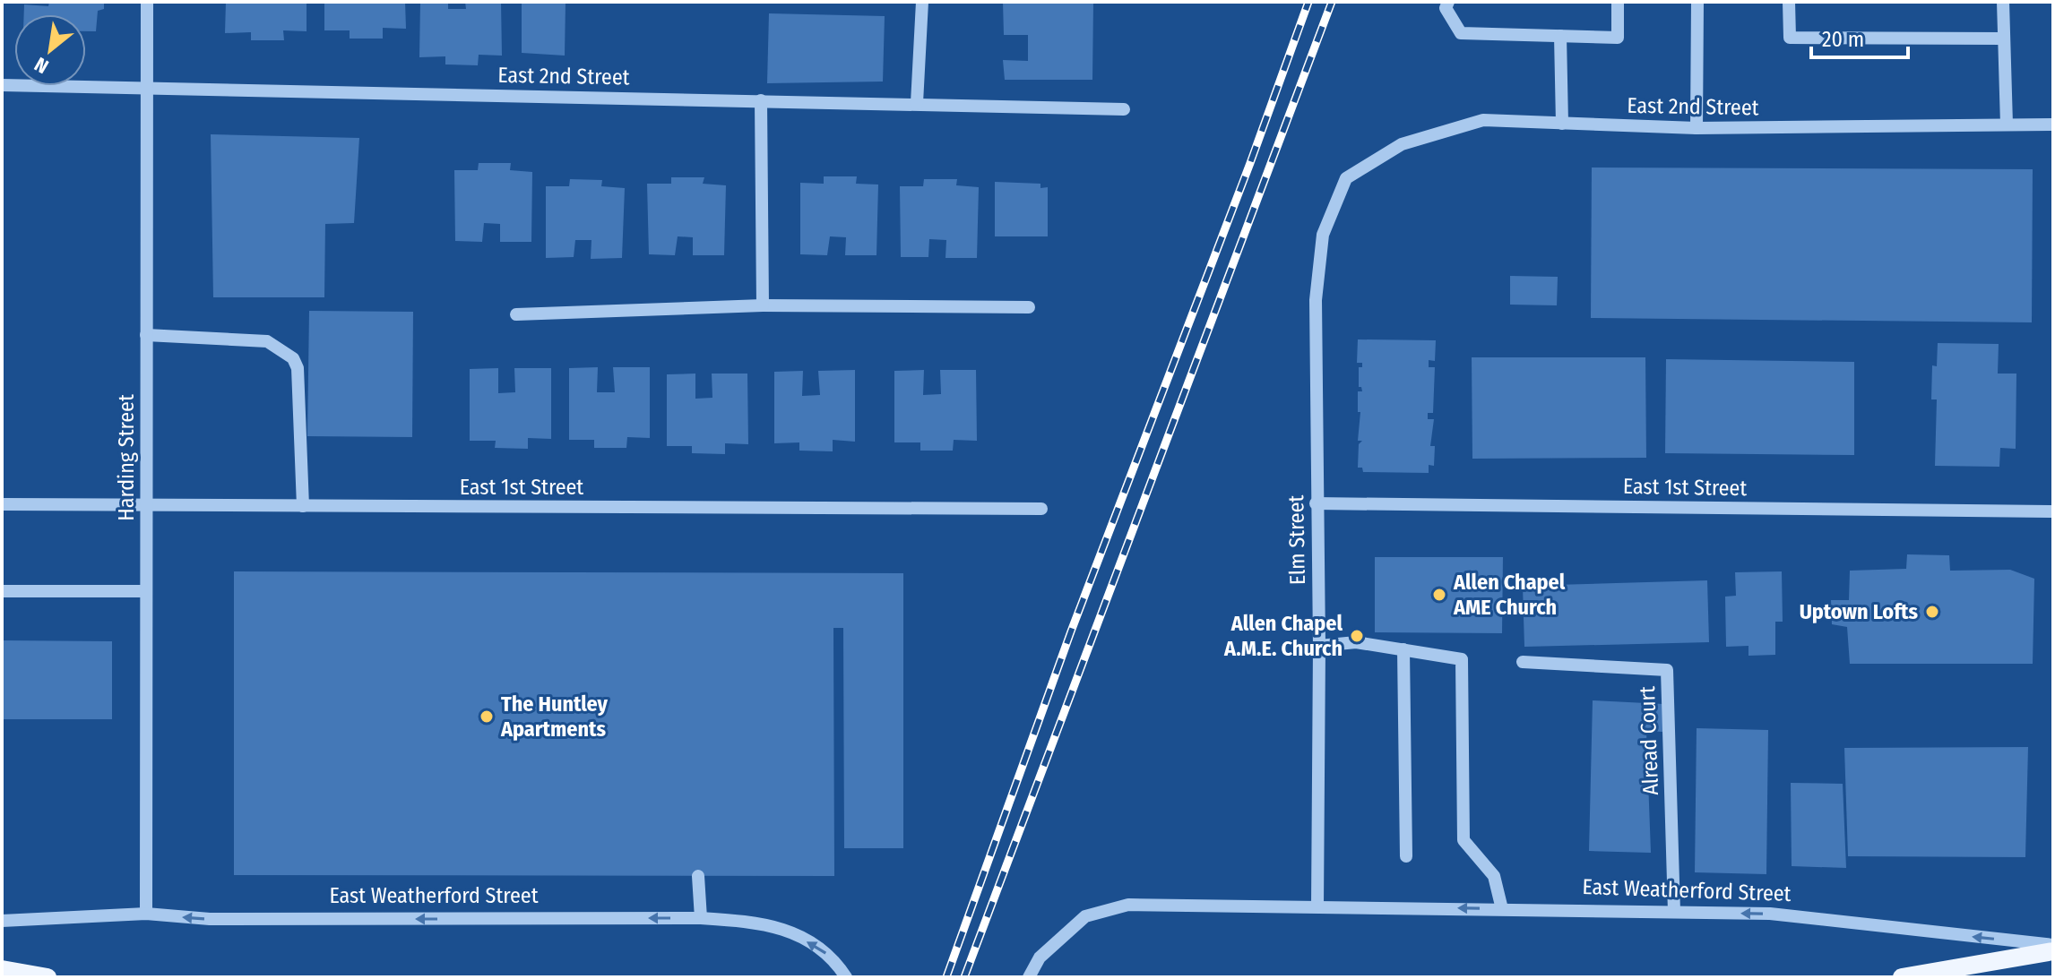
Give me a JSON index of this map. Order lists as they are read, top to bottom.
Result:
{
  "streets": {
    "street": [
      "East 2nd Street",
      "Harding Street",
      "East 1st Street",
      "Elm Street",
      "Alread Court",
      "East Weatherford Street"
    ]
  },
  "crossings": [
    ["East 2nd Street", "Harding Street"],
    ["East 2nd Street", "Elm Street"],
    ["Harding Street", "East 1st Street"],
    ["Harding Street", "East Weatherford Street"],
    ["East 1st Street", "Elm Street"],
    ["Elm Street", "East Weatherford Street"],
    ["Alread Court", "East Weatherford Street"]
  ],
  "one_way": ["East Weatherford Street"],
  "places": [
    "Allen Chapel AME Church",
    "Uptown Lofts",
    "Allen Chapel A.M.E. Church",
    "The Huntley Apartments"
  ],
  "scale_bar": "20 m",
  "north": "bottom left"
}
